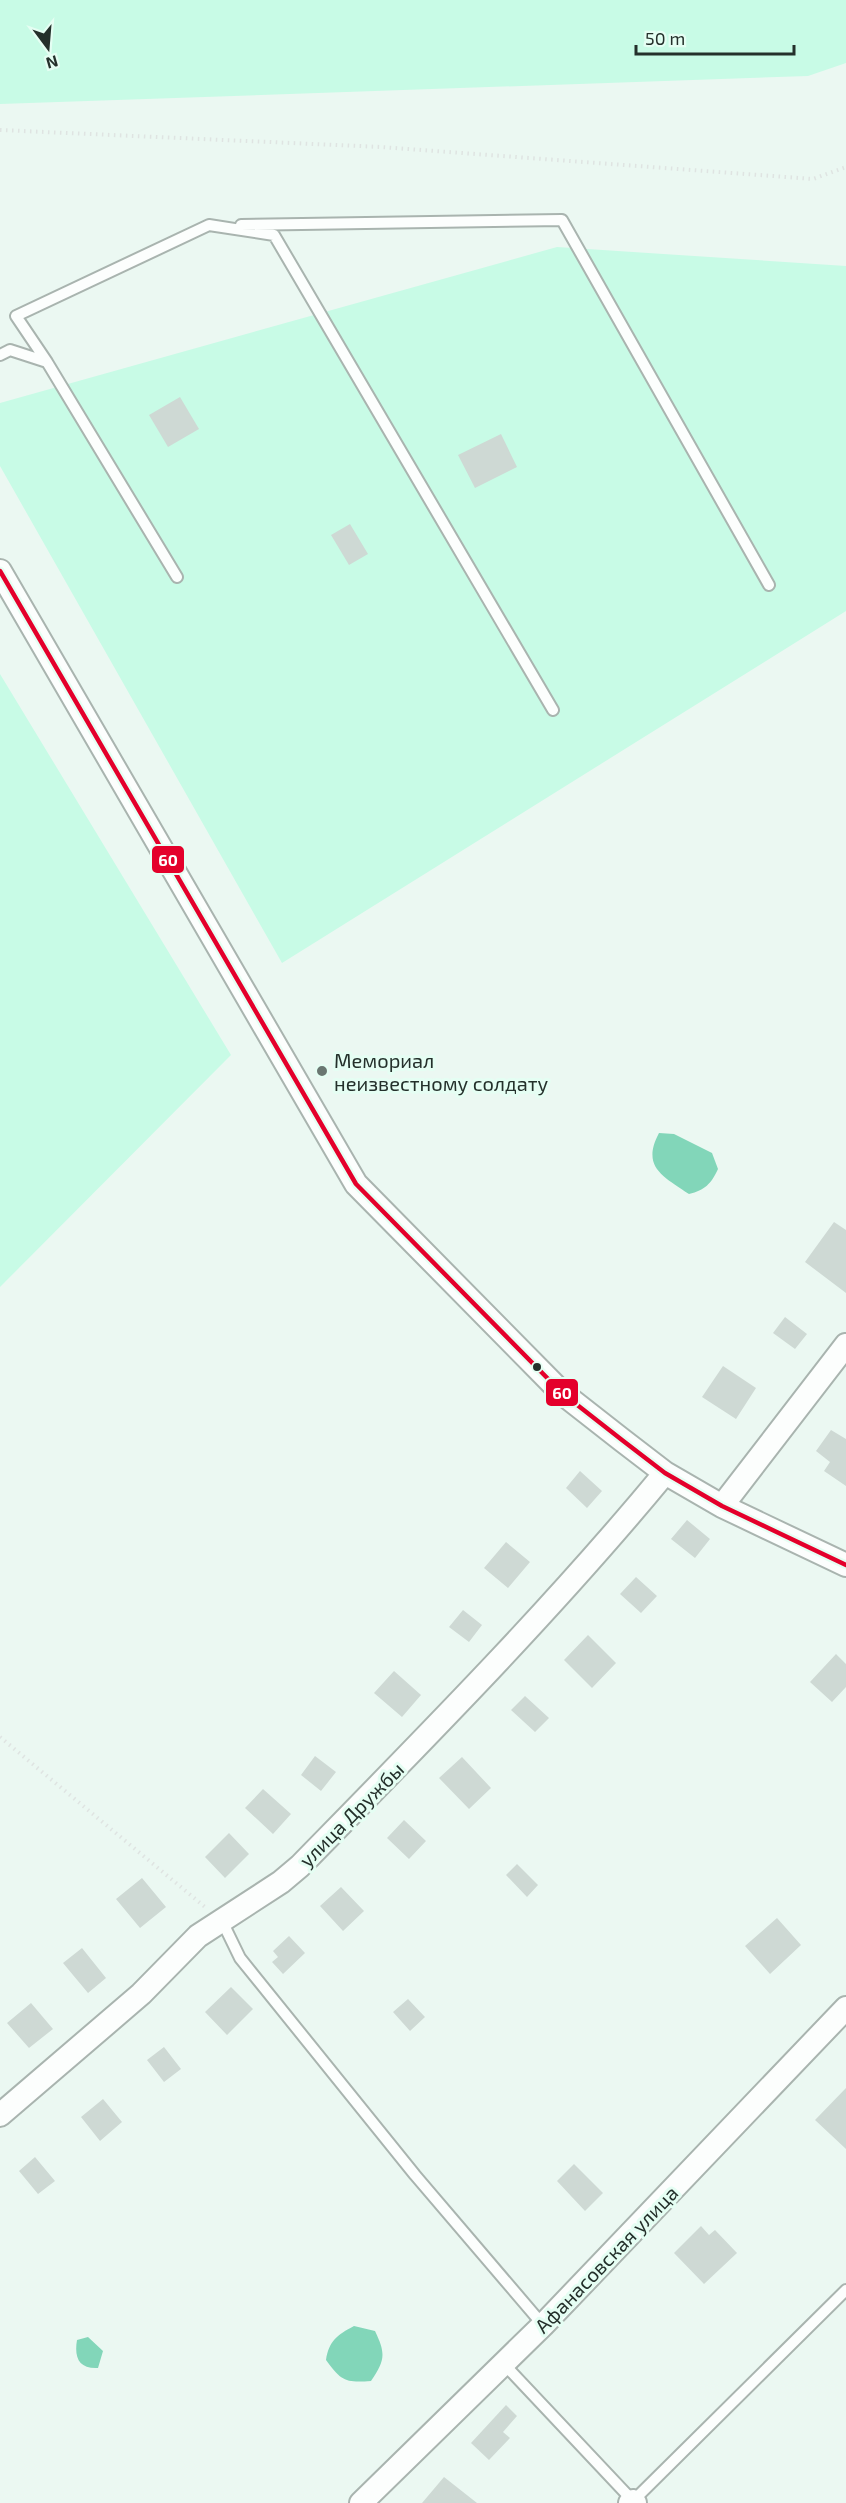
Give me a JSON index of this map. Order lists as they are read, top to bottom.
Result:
{
  "streets": {
    "street": ["улица Дружбы", "Афанасовская улица"]
  },
  "places": ["Мемориал неизвестному солдату"],
  "lines": ["transit line 60"],
  "scale_bar": "50 m",
  "north": "bottom"
}
